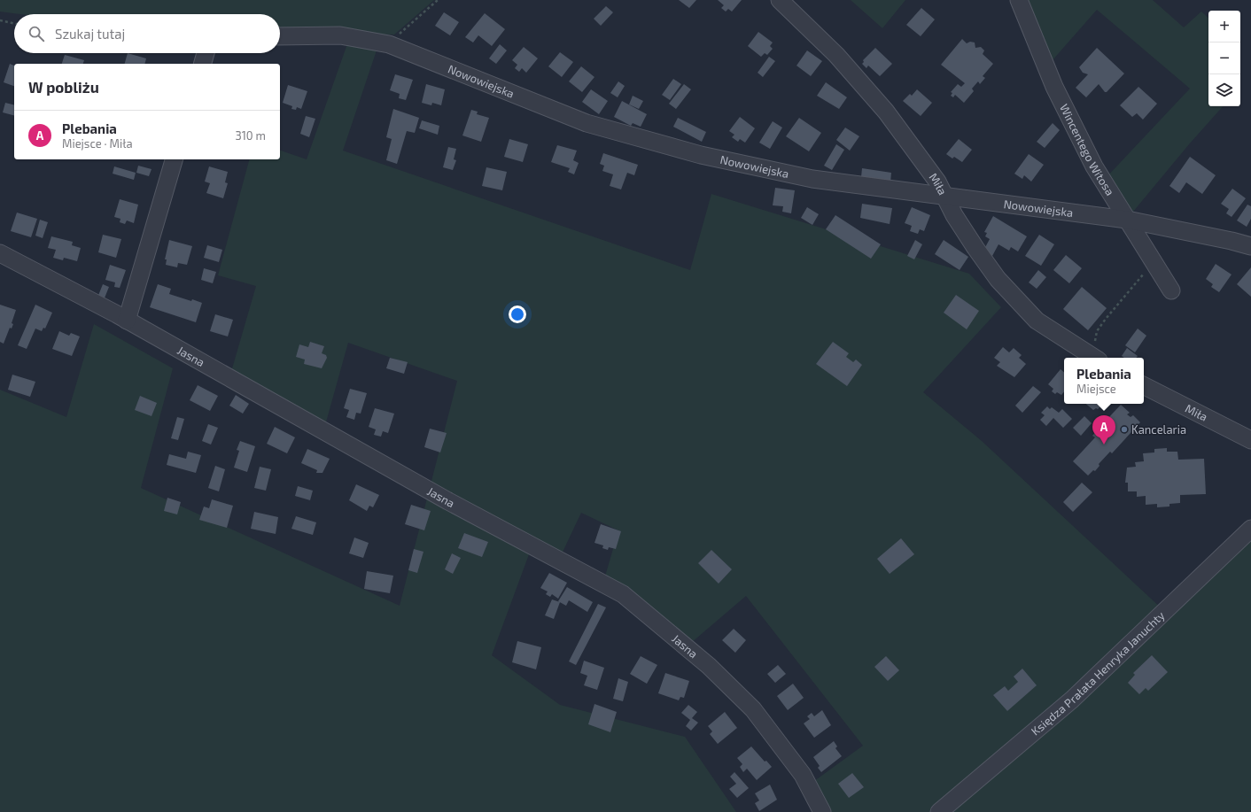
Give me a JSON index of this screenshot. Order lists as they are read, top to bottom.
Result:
{
  "streets": {
    "street": [
      "Nowowiejska",
      "Wincentego Witosa",
      "Miła",
      "Jasna",
      "Księdza Prałata Henryka Januchty"
    ]
  },
  "crossings": [
    ["Nowowiejska", "Wincentego Witosa"],
    ["Nowowiejska", "Miła"]
  ],
  "places": ["Kancelaria"],
  "page": {
    "map_buttons": ["+", "−"],
    "search": "Szukaj tutaj",
    "heading": "W pobliżu",
    "list": [
      {
        "mark": "A",
        "name": "Plebania",
        "note": "Miejsce · Miła",
        "value": "310 m"
      }
    ],
    "popup": ["Plebania", "Miejsce"],
    "pins": "A"
  }
}
